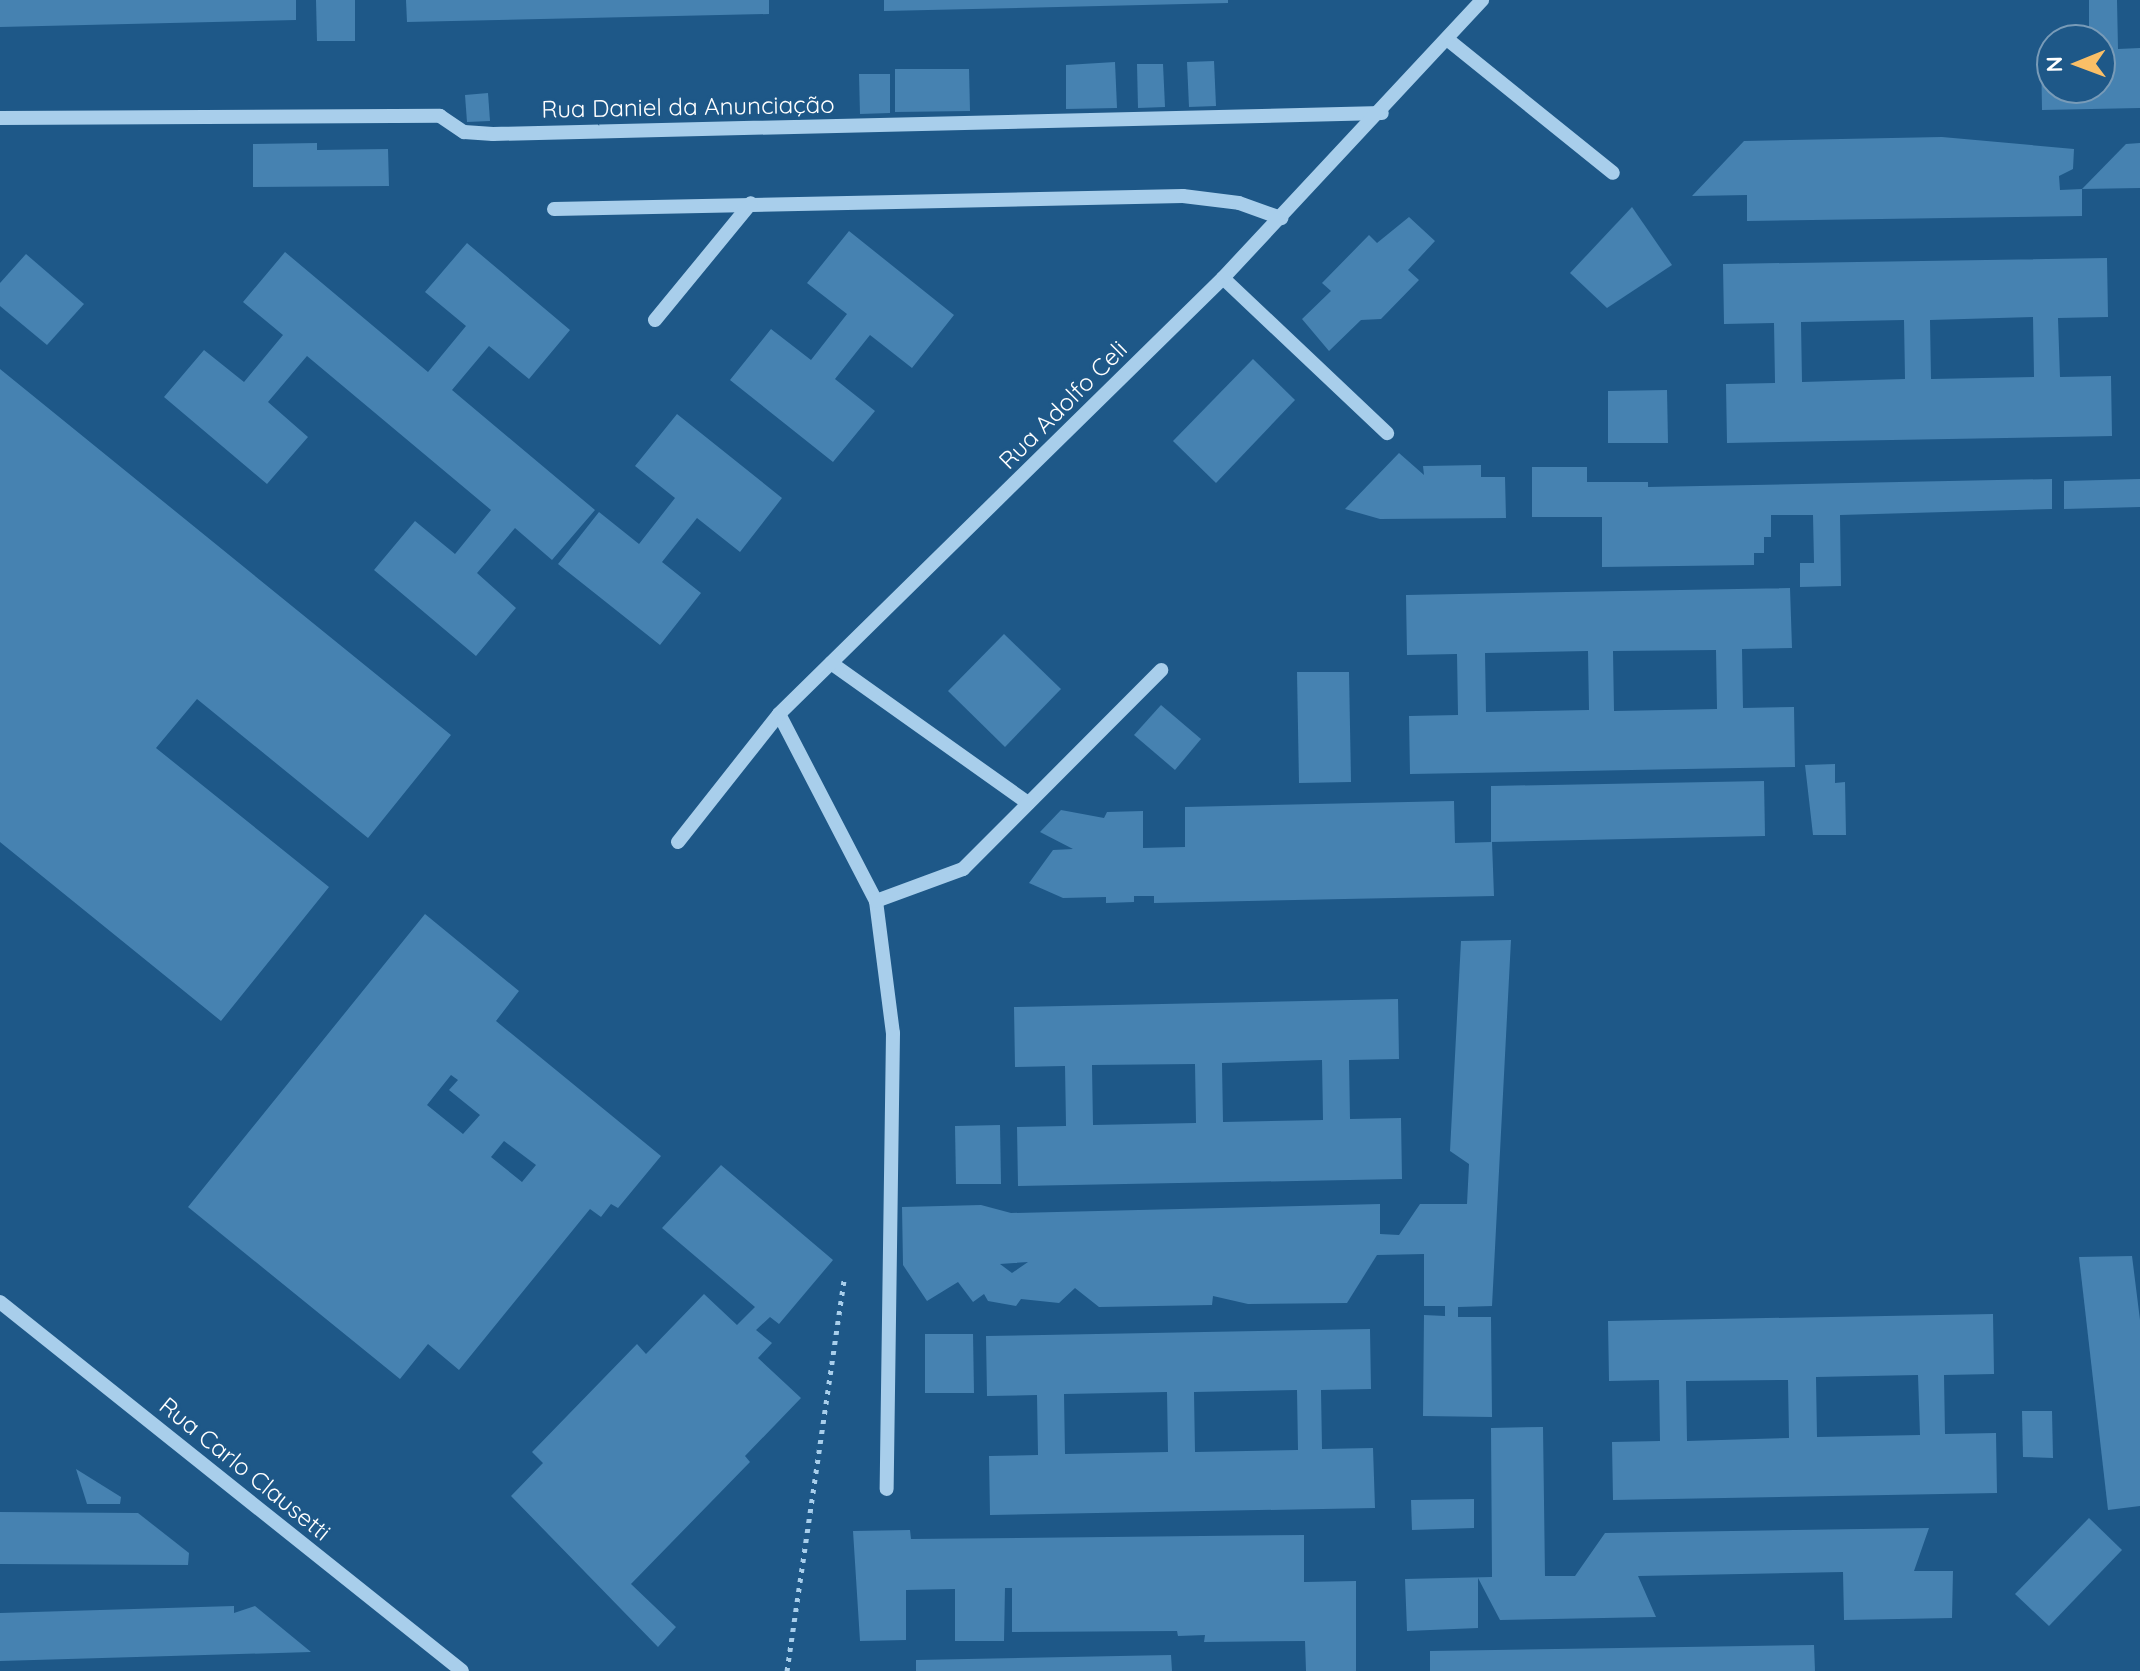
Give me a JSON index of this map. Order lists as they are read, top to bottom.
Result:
{
  "streets": {
    "street": ["Rua Daniel da Anunciação", "Rua Adolfo Celi", "Rua Carlo Clausetti"]
  },
  "crossings": [
    ["Rua Daniel da Anunciação", "Rua Adolfo Celi"]
  ],
  "north": "left"
}
